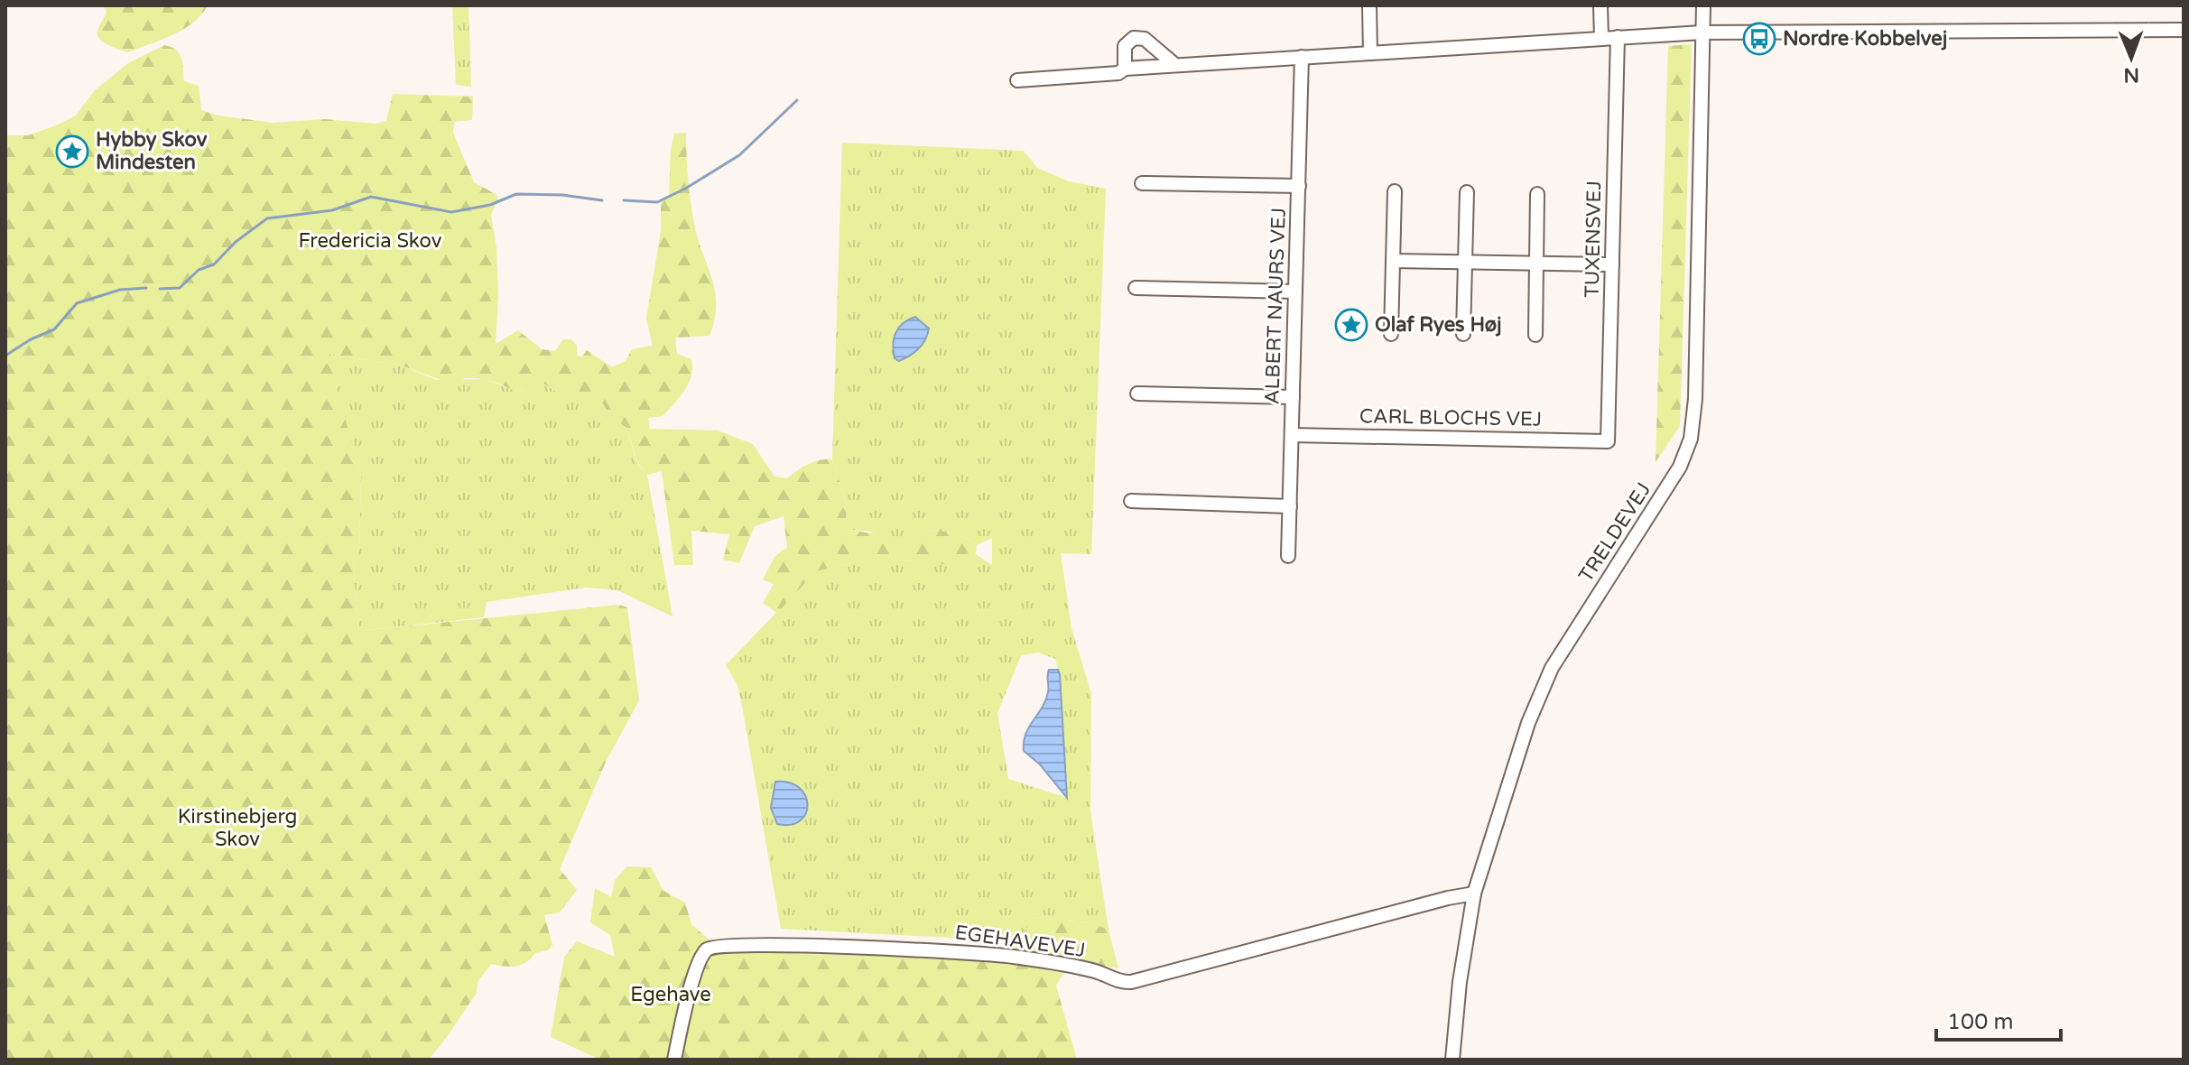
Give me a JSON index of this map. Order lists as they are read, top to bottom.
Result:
{
  "streets": {
    "street": [
      "TUXENSVEJ",
      "ALBERT NAURS VEJ",
      "CARL BLOCHS VEJ",
      "TRELDEVEJ",
      "EGEHAVEVEJ"
    ]
  },
  "crossings": [
    ["TUXENSVEJ", "CARL BLOCHS VEJ"],
    ["ALBERT NAURS VEJ", "CARL BLOCHS VEJ"],
    ["TRELDEVEJ", "EGEHAVEVEJ"]
  ],
  "parks": ["Fredericia Skov", "Kirstinebjerg Skov", "Egehave"],
  "places": {
    "bus stop": ["Nordre Kobbelvej"],
    "place": ["Hybby Skov Mindesten", "Olaf Ryes Høj"]
  },
  "scale_bar": "100 m",
  "north": "bottom"
}
